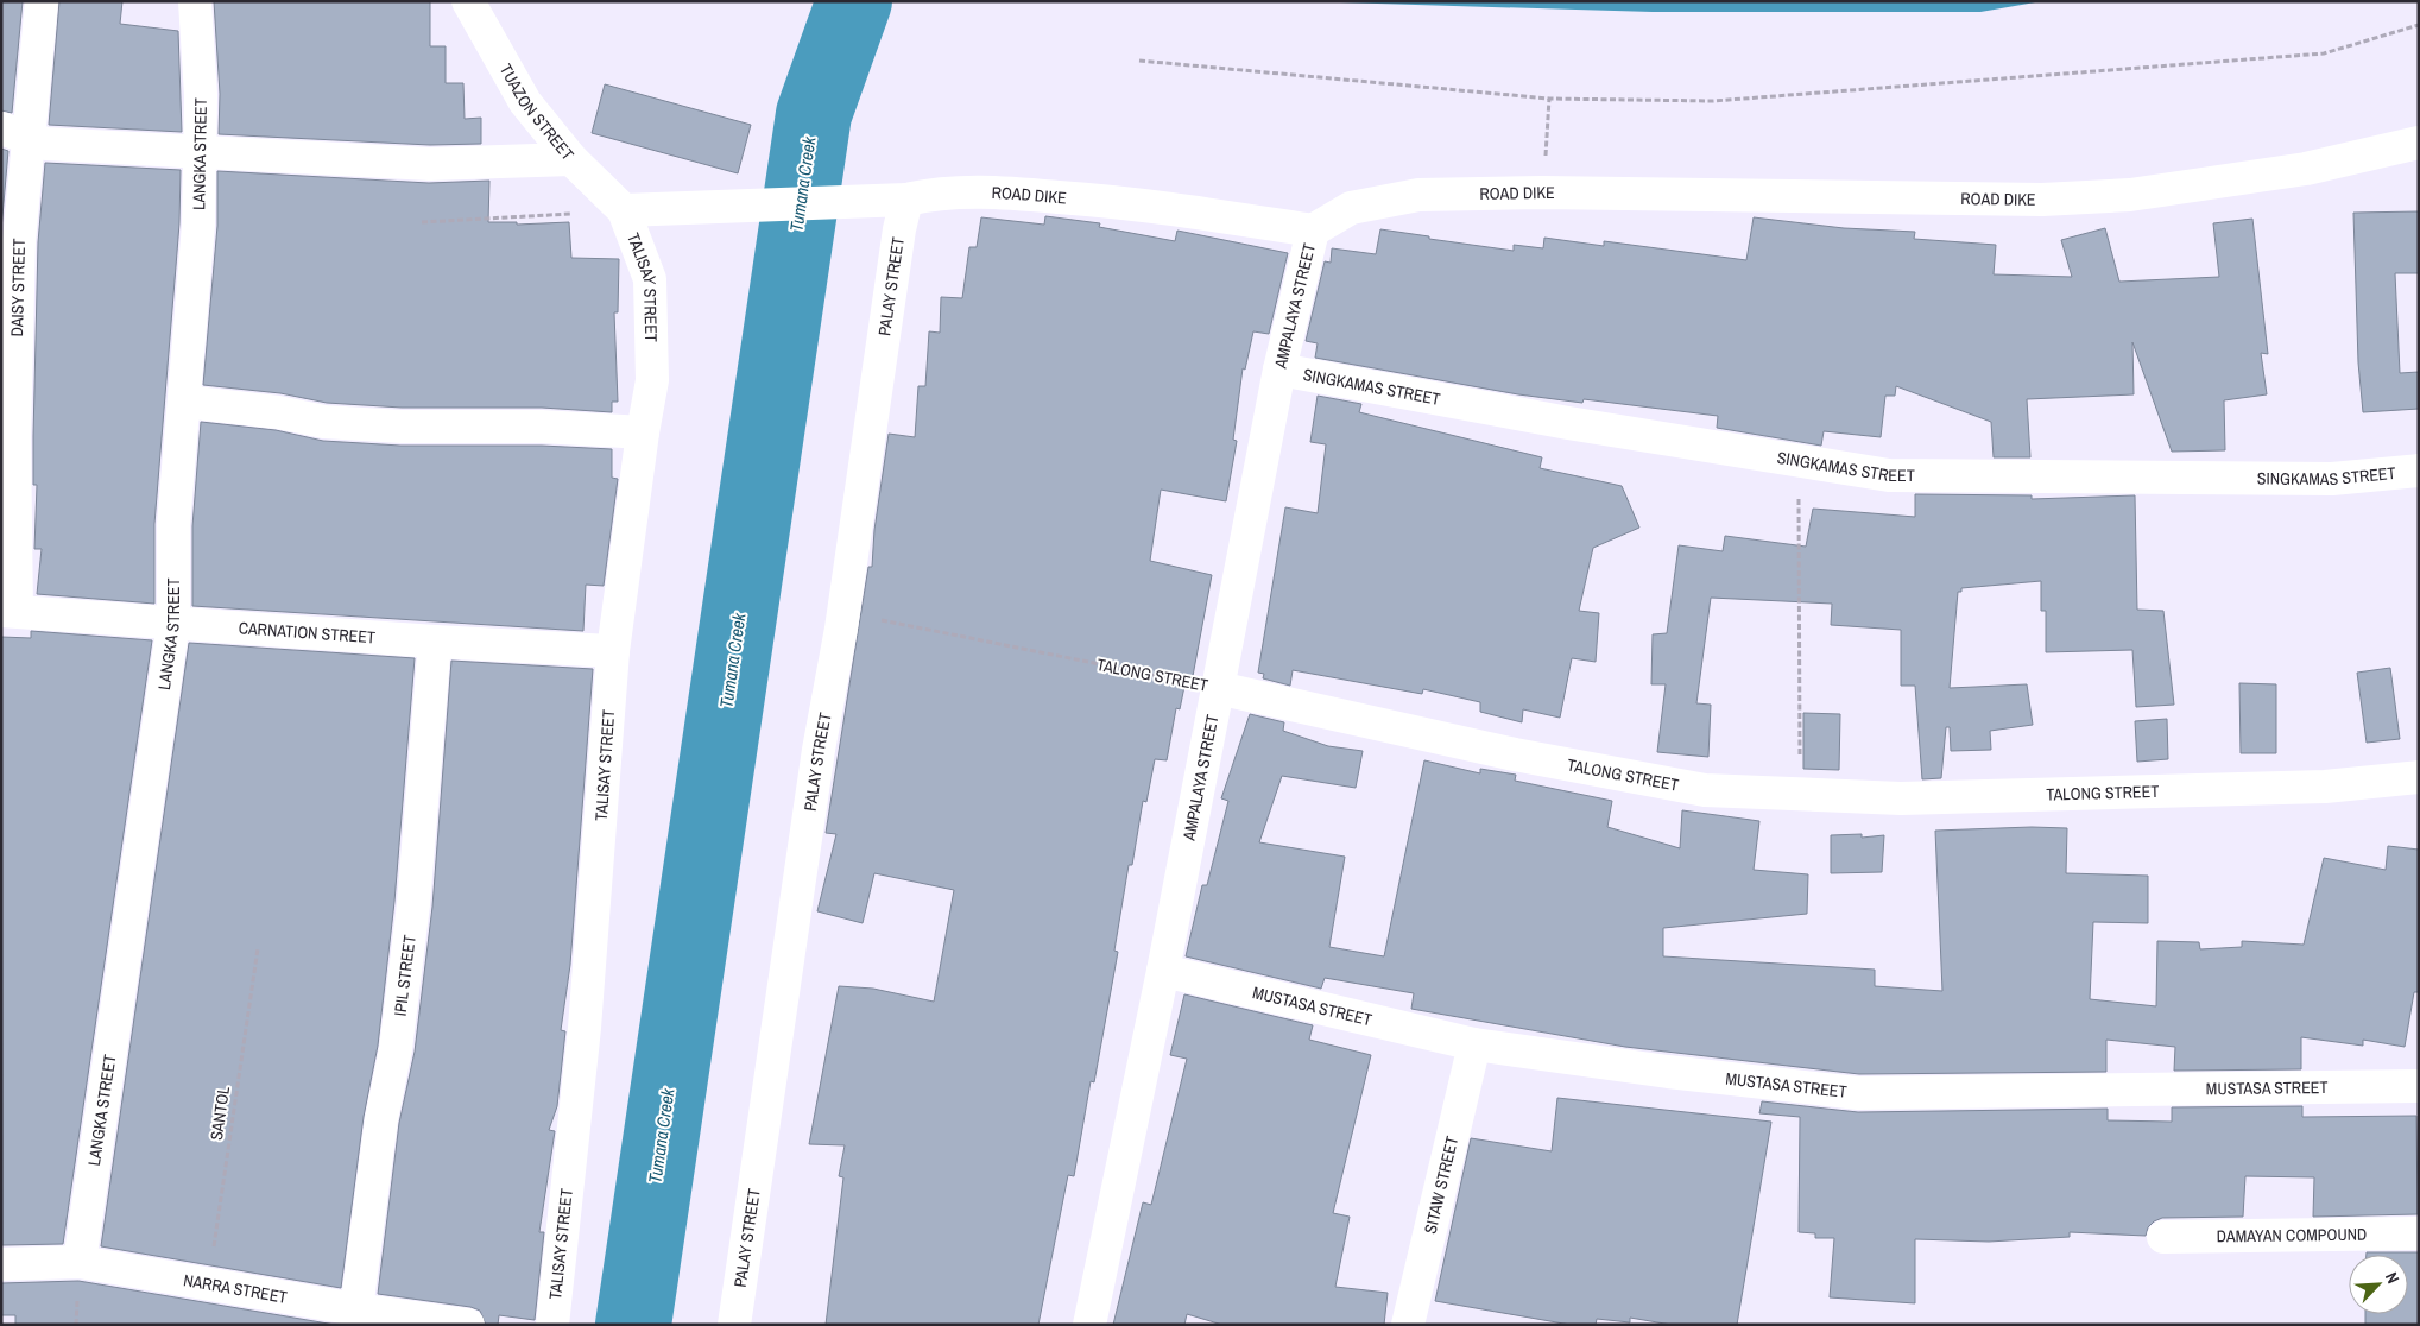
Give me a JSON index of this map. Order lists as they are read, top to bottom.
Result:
{
  "streets": {
    "street": [
      "TUAZON STREET",
      "LANGKA STREET",
      "ROAD DIKE",
      "PALAY STREET",
      "DAISY STREET",
      "TALISAY STREET",
      "AMPALAYA STREET",
      "SINGKAMAS STREET",
      "CARNATION STREET",
      "TALONG STREET",
      "IPIL STREET",
      "MUSTASA STREET",
      "SITAW STREET",
      "DAMAYAN COMPOUND",
      "NARRA STREET"
    ],
    "path": ["SANTOL"]
  },
  "crossings": [
    ["TUAZON STREET", "ROAD DIKE"],
    ["TUAZON STREET", "TALISAY STREET"],
    ["LANGKA STREET", "CARNATION STREET"],
    ["LANGKA STREET", "NARRA STREET"],
    ["ROAD DIKE", "PALAY STREET"],
    ["ROAD DIKE", "TALISAY STREET"],
    ["ROAD DIKE", "AMPALAYA STREET"],
    ["PALAY STREET", "TALONG STREET"],
    ["DAISY STREET", "CARNATION STREET"],
    ["TALISAY STREET", "CARNATION STREET"],
    ["AMPALAYA STREET", "SINGKAMAS STREET"],
    ["AMPALAYA STREET", "TALONG STREET"],
    ["AMPALAYA STREET", "MUSTASA STREET"],
    ["CARNATION STREET", "IPIL STREET"],
    ["IPIL STREET", "NARRA STREET"],
    ["MUSTASA STREET", "SITAW STREET"],
    ["SANTOL", "NARRA STREET"]
  ],
  "water": ["Tumana Creek"],
  "north": "top right"
}
